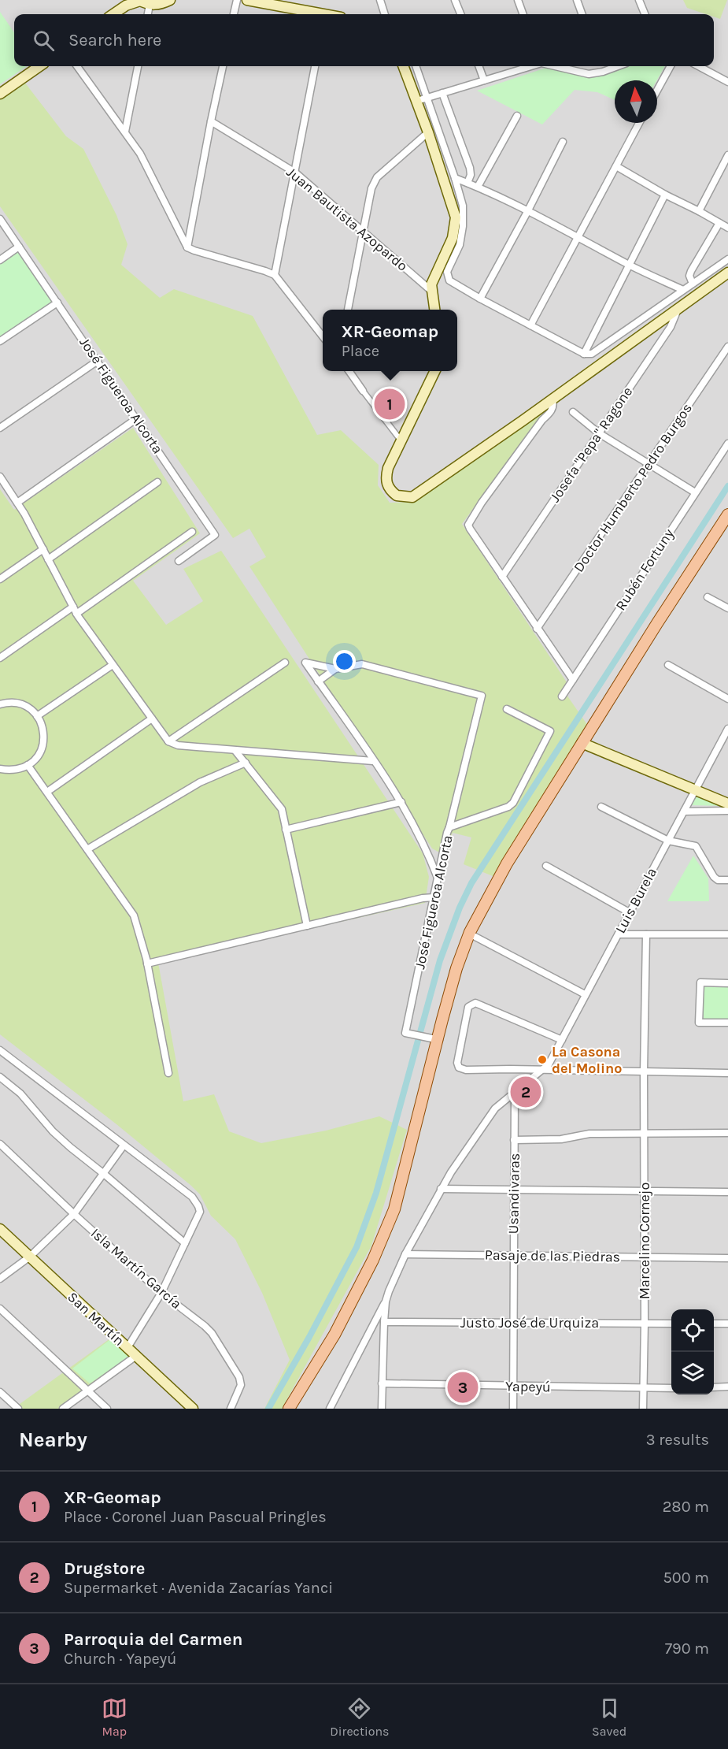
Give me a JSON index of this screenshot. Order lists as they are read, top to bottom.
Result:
{
  "streets": {
    "main road": ["San Martín"],
    "street": [
      "Juan Bautista Azopardo",
      "José Figueroa Alcorta",
      "Josefa \"Pepa\" Ragone",
      "Doctor Humberto Pedro Burgos",
      "Rubén Fortuny",
      "Luis Burela",
      "Usandivaras",
      "Marcelino Cornejo",
      "Pasaje de las Piedras",
      "Isla Martín García",
      "Justo José de Urquiza",
      "Yapeyú"
    ]
  },
  "crossings": [
    ["Luis Burela", "Usandivaras"],
    ["Luis Burela", "Pasaje de las Piedras"],
    ["Usandivaras", "Pasaje de las Piedras"],
    ["Usandivaras", "Justo José de Urquiza"],
    ["Usandivaras", "Yapeyú"],
    ["Marcelino Cornejo", "Pasaje de las Piedras"],
    ["Marcelino Cornejo", "Justo José de Urquiza"],
    ["Marcelino Cornejo", "Yapeyú"]
  ],
  "places": ["La Casona del Molino"],
  "north": "top",
  "page": {
    "search": "Search here",
    "popup": ["XR-Geomap", "Place"],
    "pins": ["1", "2", "3"],
    "heading": ["Nearby", "3 results"],
    "list": [
      {
        "mark": "1",
        "name": "XR-Geomap",
        "note": "Place · Coronel Juan Pascual Pringles",
        "value": "280 m"
      },
      {
        "mark": "2",
        "name": "Drugstore",
        "note": "Supermarket · Avenida Zacarías Yanci",
        "value": "500 m"
      },
      {
        "mark": "3",
        "name": "Parroquia del Carmen",
        "note": "Church · Yapeyú",
        "value": "790 m"
      }
    ],
    "nav": ["Map", "Directions", "Saved"]
  }
}
